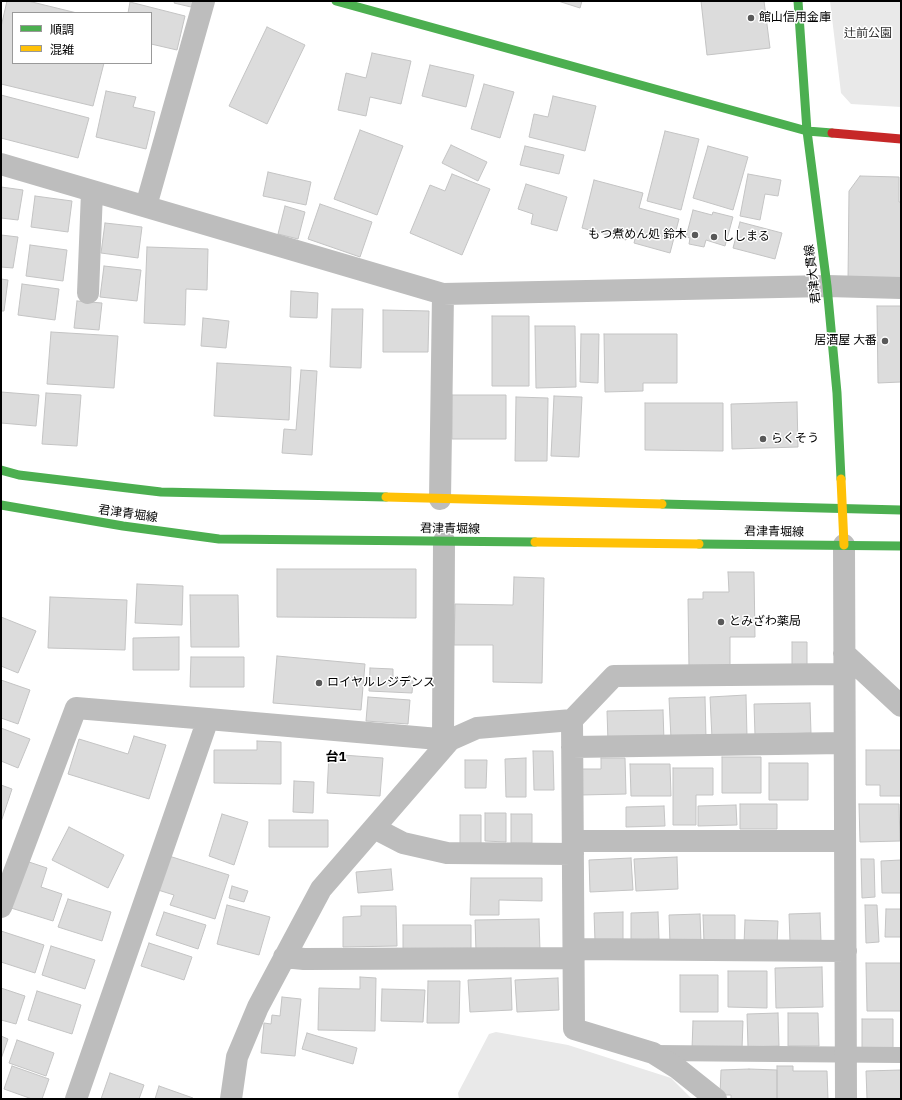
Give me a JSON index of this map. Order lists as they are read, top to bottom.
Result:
{
  "streets": {
    "main road": ["君津大貫線", "君津青堀線"]
  },
  "crossings": [
    ["君津大貫線", "君津青堀線"]
  ],
  "districts": ["台1"],
  "parks": ["辻前公園"],
  "places": [
    "館山信用金庫",
    "もつ煮めん処 鈴木",
    "ししまる",
    "居酒屋 大番",
    "らくそう",
    "とみざわ薬局",
    "ロイヤルレジデンス"
  ],
  "legend": ["順調", "混雑"]
}
